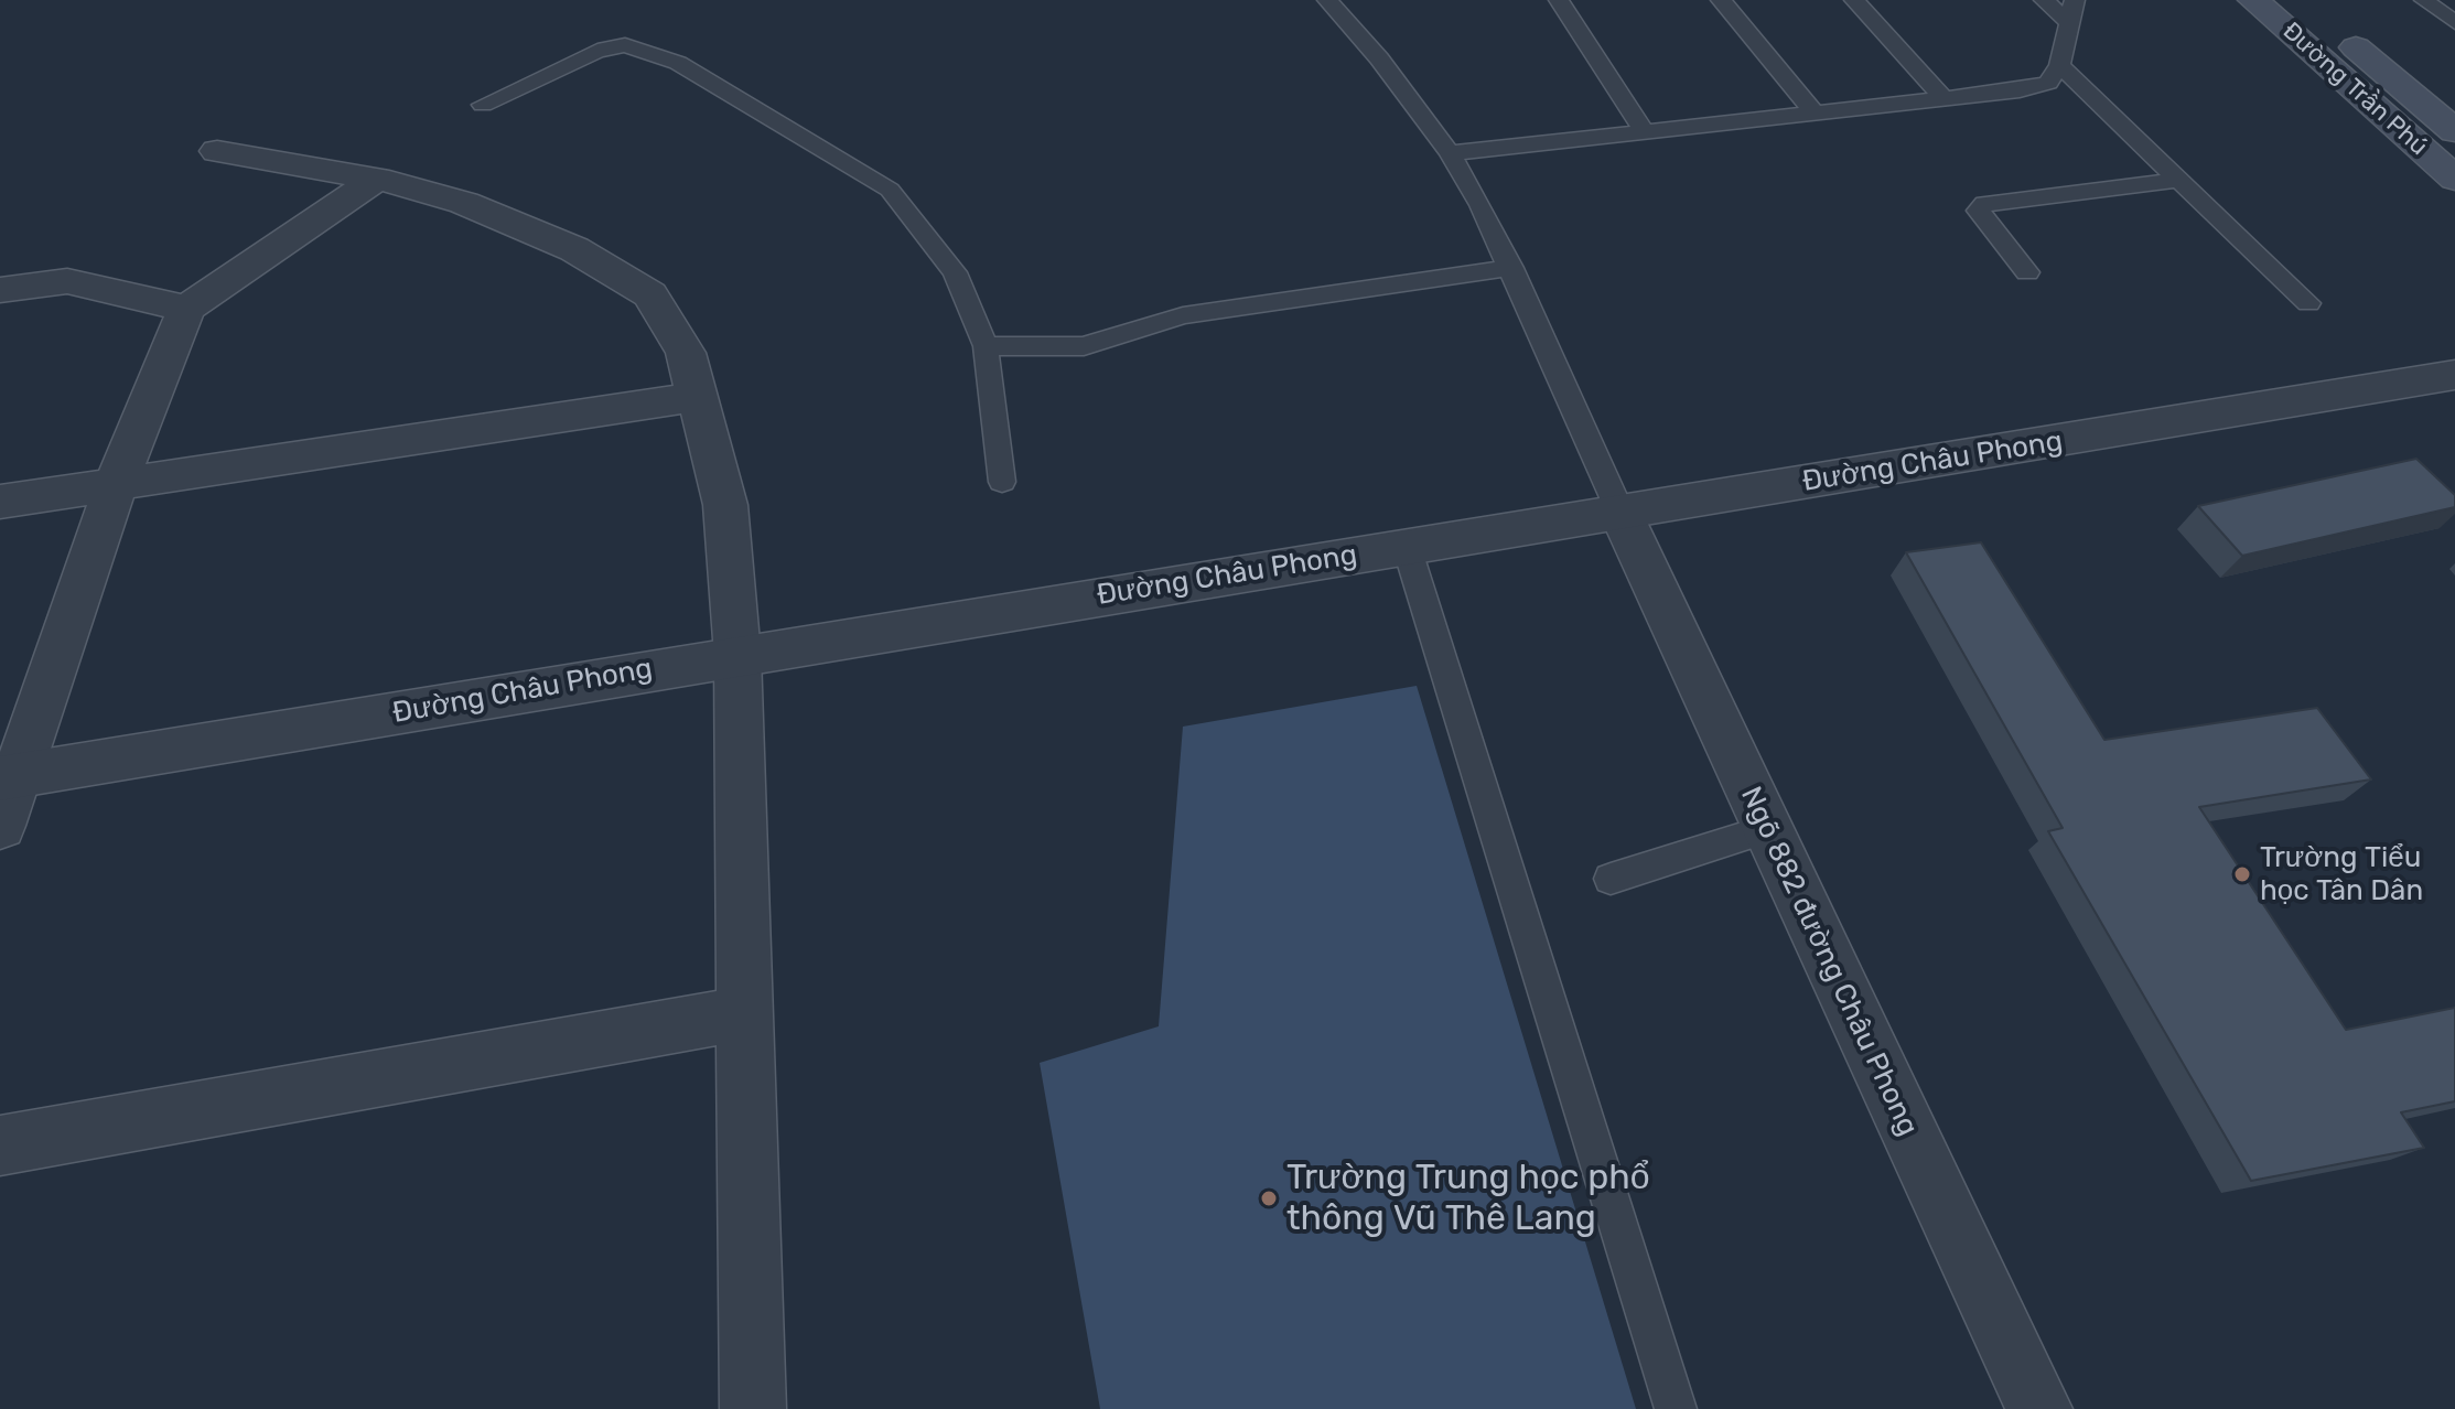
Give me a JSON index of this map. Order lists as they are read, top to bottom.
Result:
{
  "streets": {
    "main road": ["Đường Trần Phú"],
    "street": ["Đường Châu Phong", "Ngõ 882 đường Châu Phong"]
  },
  "crossings": [
    ["Đường Châu Phong", "Ngõ 882 đường Châu Phong"]
  ],
  "places": ["Trường Tiểu học Tân Dân", "Trường Trung học phổ thông Vũ Thê Lang"]
}
